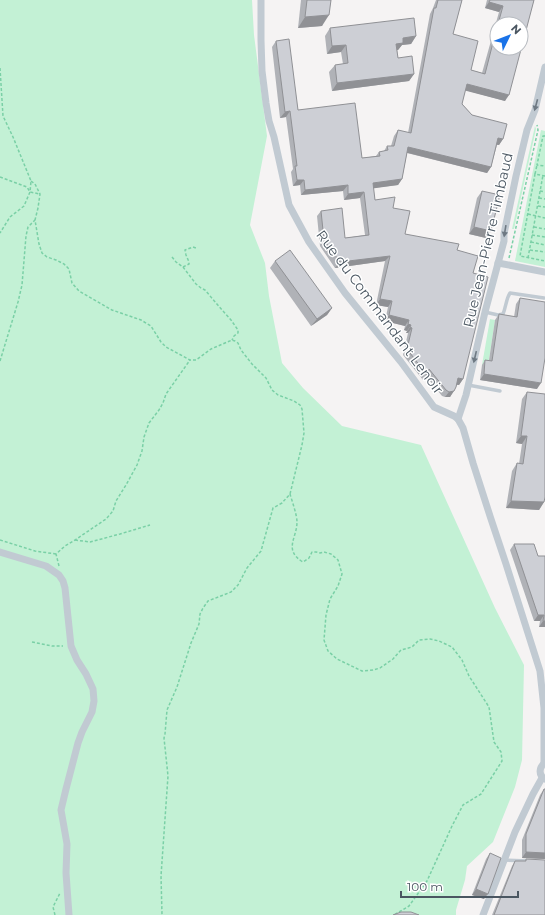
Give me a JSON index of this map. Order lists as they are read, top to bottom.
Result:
{
  "streets": {
    "street": ["Rue Jean-Pierre Timbaud", "Rue du Commandant Lenoir"]
  },
  "crossings": [
    ["Rue Jean-Pierre Timbaud", "Rue du Commandant Lenoir"]
  ],
  "one_way": ["Rue Jean-Pierre Timbaud"],
  "scale_bar": "100 m",
  "north": "top right"
}
